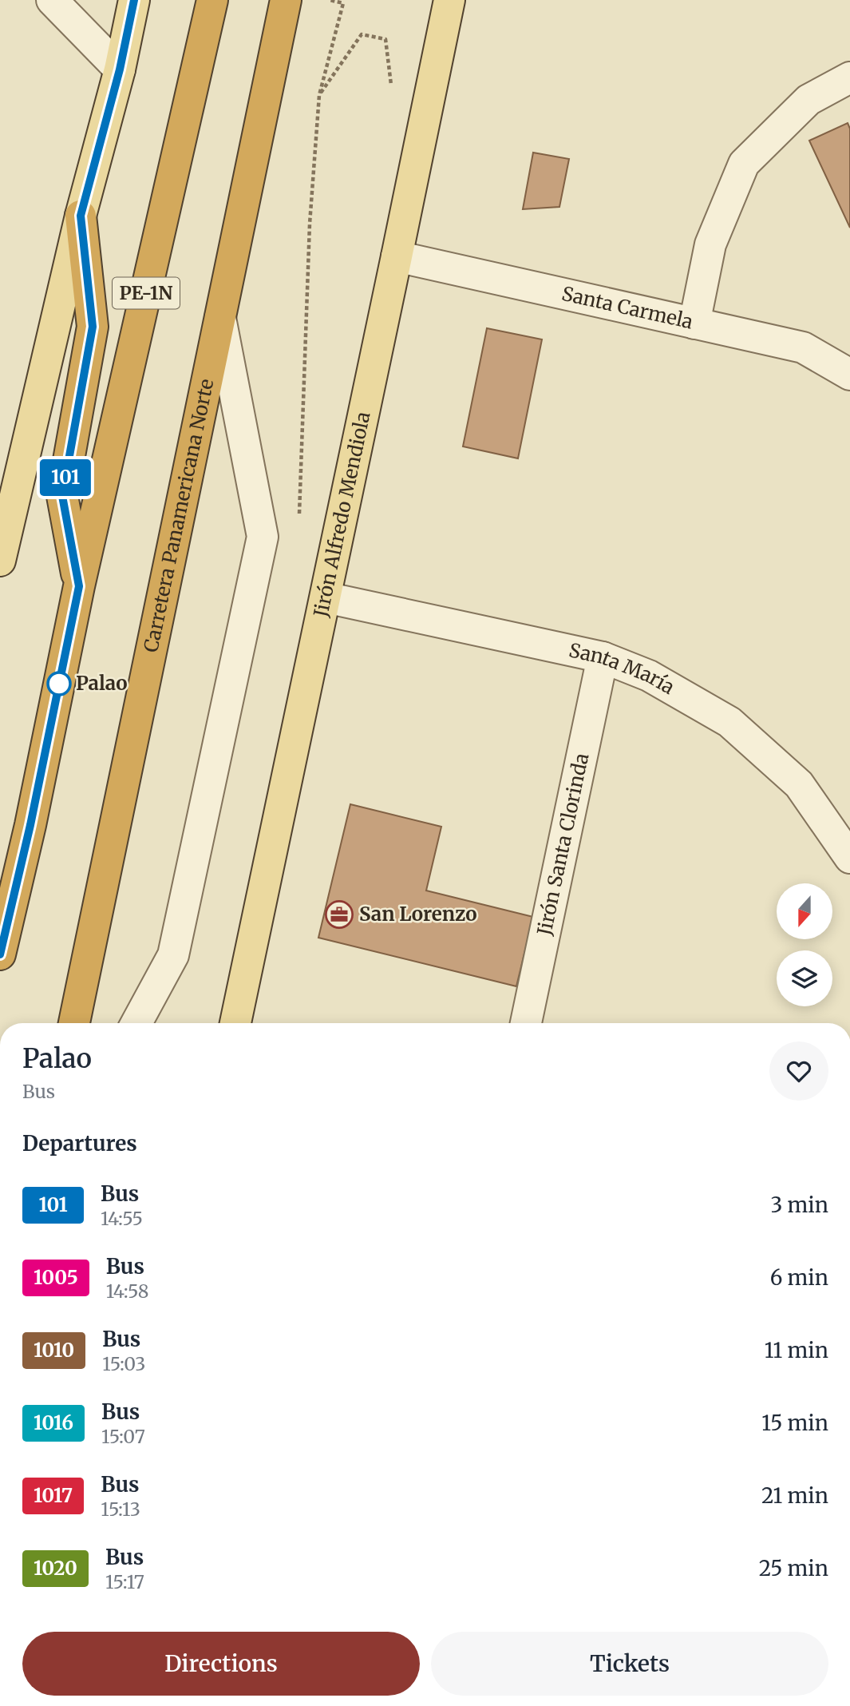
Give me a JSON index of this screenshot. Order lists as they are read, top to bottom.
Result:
{
  "streets": {
    "highway": ["PE-1N", "Carretera Panamericana Norte"],
    "main road": ["Jirón Alfredo Mendiola"],
    "street": ["Santa Carmela", "Santa María", "Jirón Santa Clorinda"]
  },
  "crossings": [
    ["Santa Carmela", "Jirón Alfredo Mendiola"],
    ["Jirón Alfredo Mendiola", "Santa María"],
    ["Santa María", "Jirón Santa Clorinda"]
  ],
  "places": {
    "other": ["Palao"],
    "office": ["San Lorenzo"]
  },
  "lines": ["bus line 101"],
  "north": "bottom",
  "page": {
    "on_map": "101",
    "heading": [
      ["Palao", "Bus"],
      "Departures"
    ],
    "list": [
      {
        "mark": "101",
        "name": "Bus",
        "note": "14:55",
        "value": "3 min"
      },
      {
        "mark": "1005",
        "name": "Bus",
        "note": "14:58",
        "value": "6 min"
      },
      {
        "mark": "1010",
        "name": "Bus",
        "note": "15:03",
        "value": "11 min"
      },
      {
        "mark": "1016",
        "name": "Bus",
        "note": "15:07",
        "value": "15 min"
      },
      {
        "mark": "1017",
        "name": "Bus",
        "note": "15:13",
        "value": "21 min"
      },
      {
        "mark": "1020",
        "name": "Bus",
        "note": "15:17",
        "value": "25 min"
      }
    ],
    "buttons": ["Directions", "Tickets"]
  }
}
